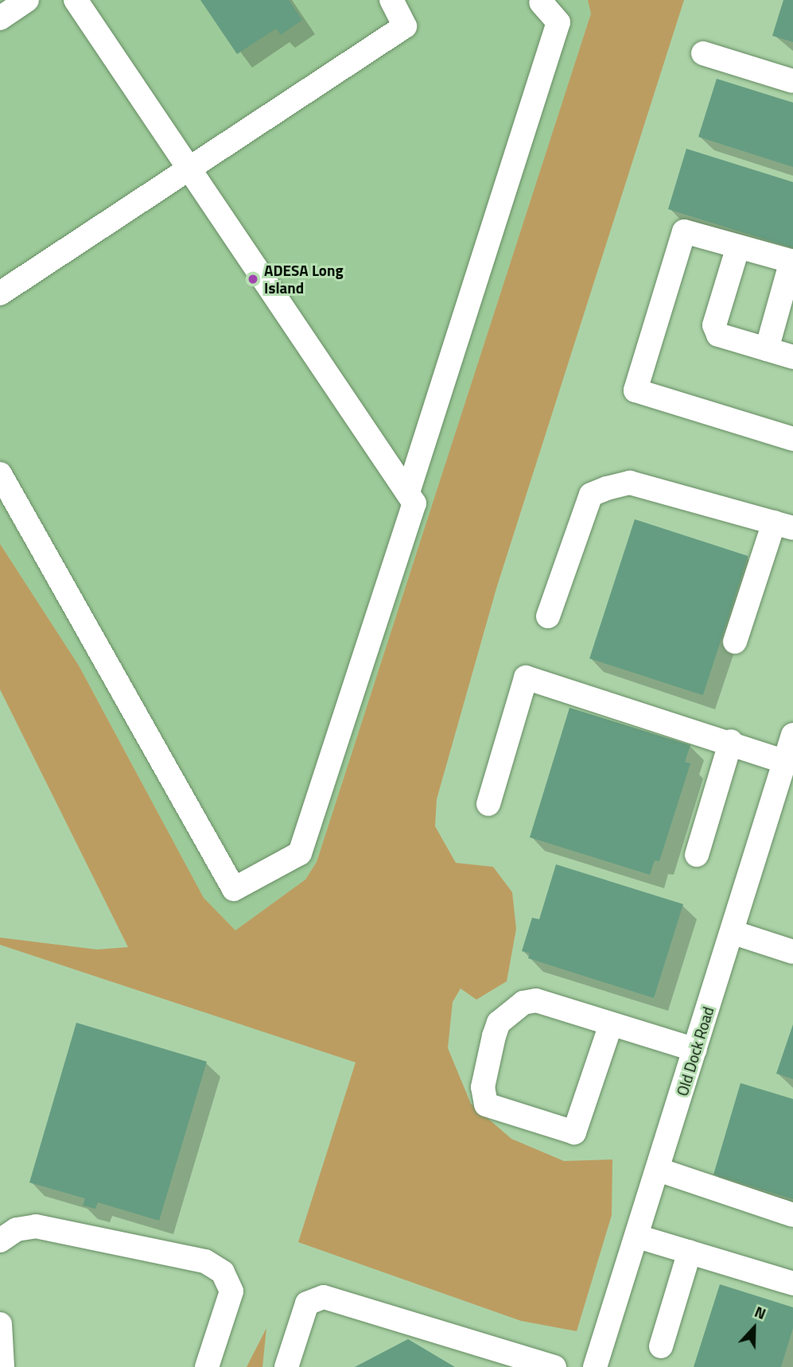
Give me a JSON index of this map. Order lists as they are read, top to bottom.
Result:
{
  "streets": {
    "street": ["Old Dock Road"]
  },
  "places": ["ADESA Long Island"],
  "north": "top"
}
